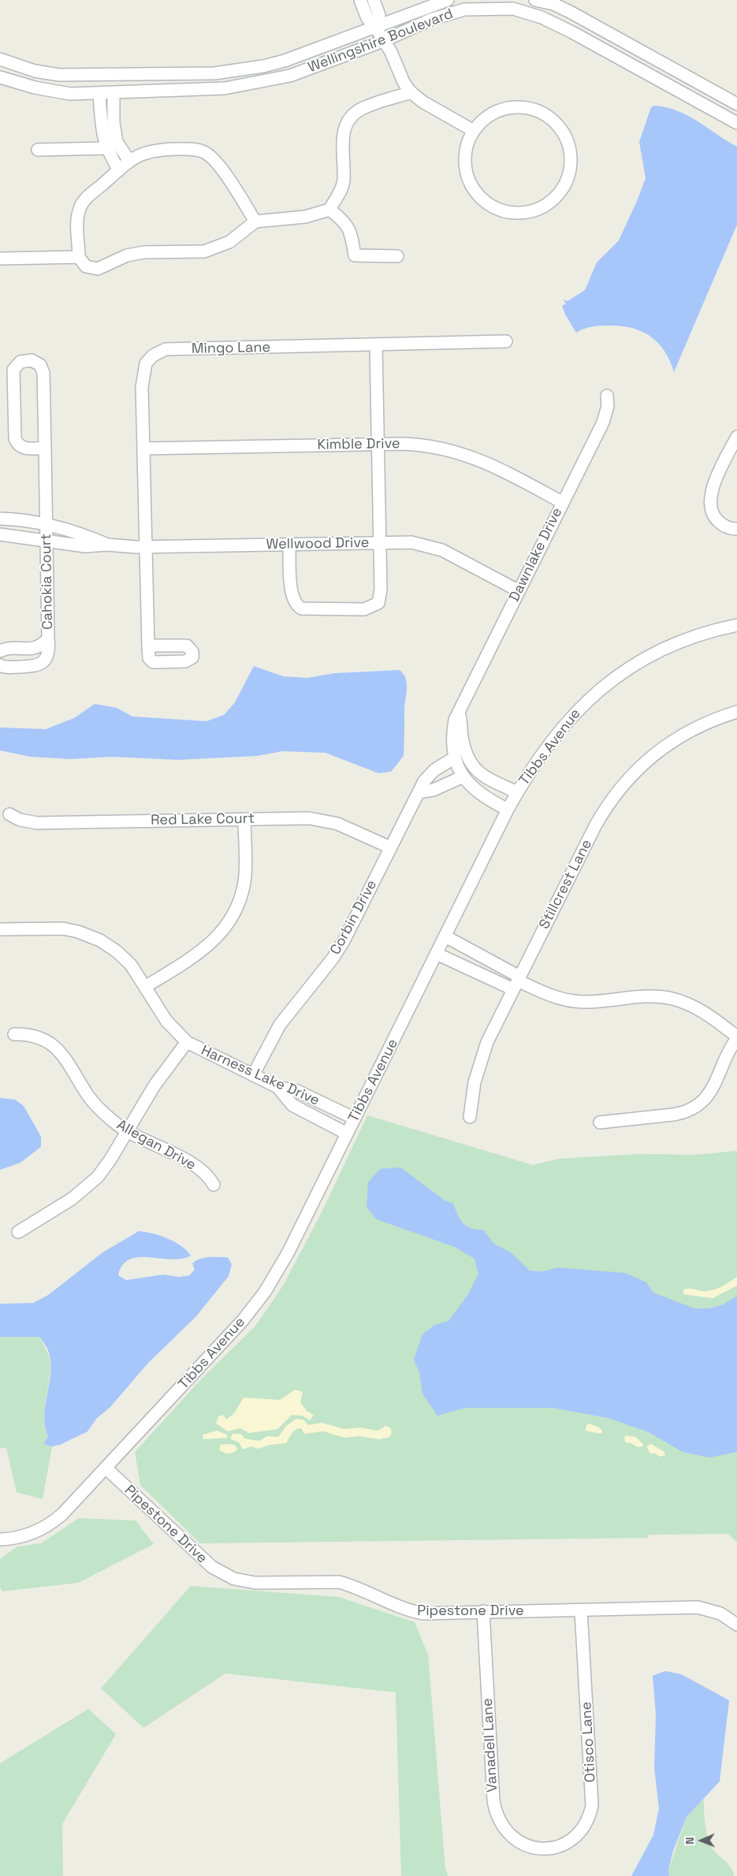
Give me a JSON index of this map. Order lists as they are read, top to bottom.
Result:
{
  "streets": {
    "street": [
      "Wellingshire Boulevard",
      "Mingo Lane",
      "Kimble Drive",
      "Wellwood Drive",
      "Dawnlake Drive",
      "Cahokia Court",
      "Tibbs Avenue",
      "Red Lake Court",
      "Stillcrest Lane",
      "Corbin Drive",
      "Harness Lake Drive",
      "Allegan Drive",
      "Pipestone Drive",
      "Otisco Lane",
      "Vanadell Lane"
    ]
  },
  "crossings": [
    ["Mingo Lane", "Kimble Drive"],
    ["Mingo Lane", "Wellwood Drive"],
    ["Kimble Drive", "Dawnlake Drive"],
    ["Wellwood Drive", "Dawnlake Drive"],
    ["Wellwood Drive", "Cahokia Court"],
    ["Dawnlake Drive", "Tibbs Avenue"],
    ["Dawnlake Drive", "Corbin Drive"],
    ["Tibbs Avenue", "Harness Lake Drive"],
    ["Tibbs Avenue", "Pipestone Drive"],
    ["Red Lake Court", "Corbin Drive"],
    ["Corbin Drive", "Harness Lake Drive"],
    ["Pipestone Drive", "Otisco Lane"],
    ["Pipestone Drive", "Vanadell Lane"],
    ["Otisco Lane", "Vanadell Lane"]
  ],
  "north": "left"
}
